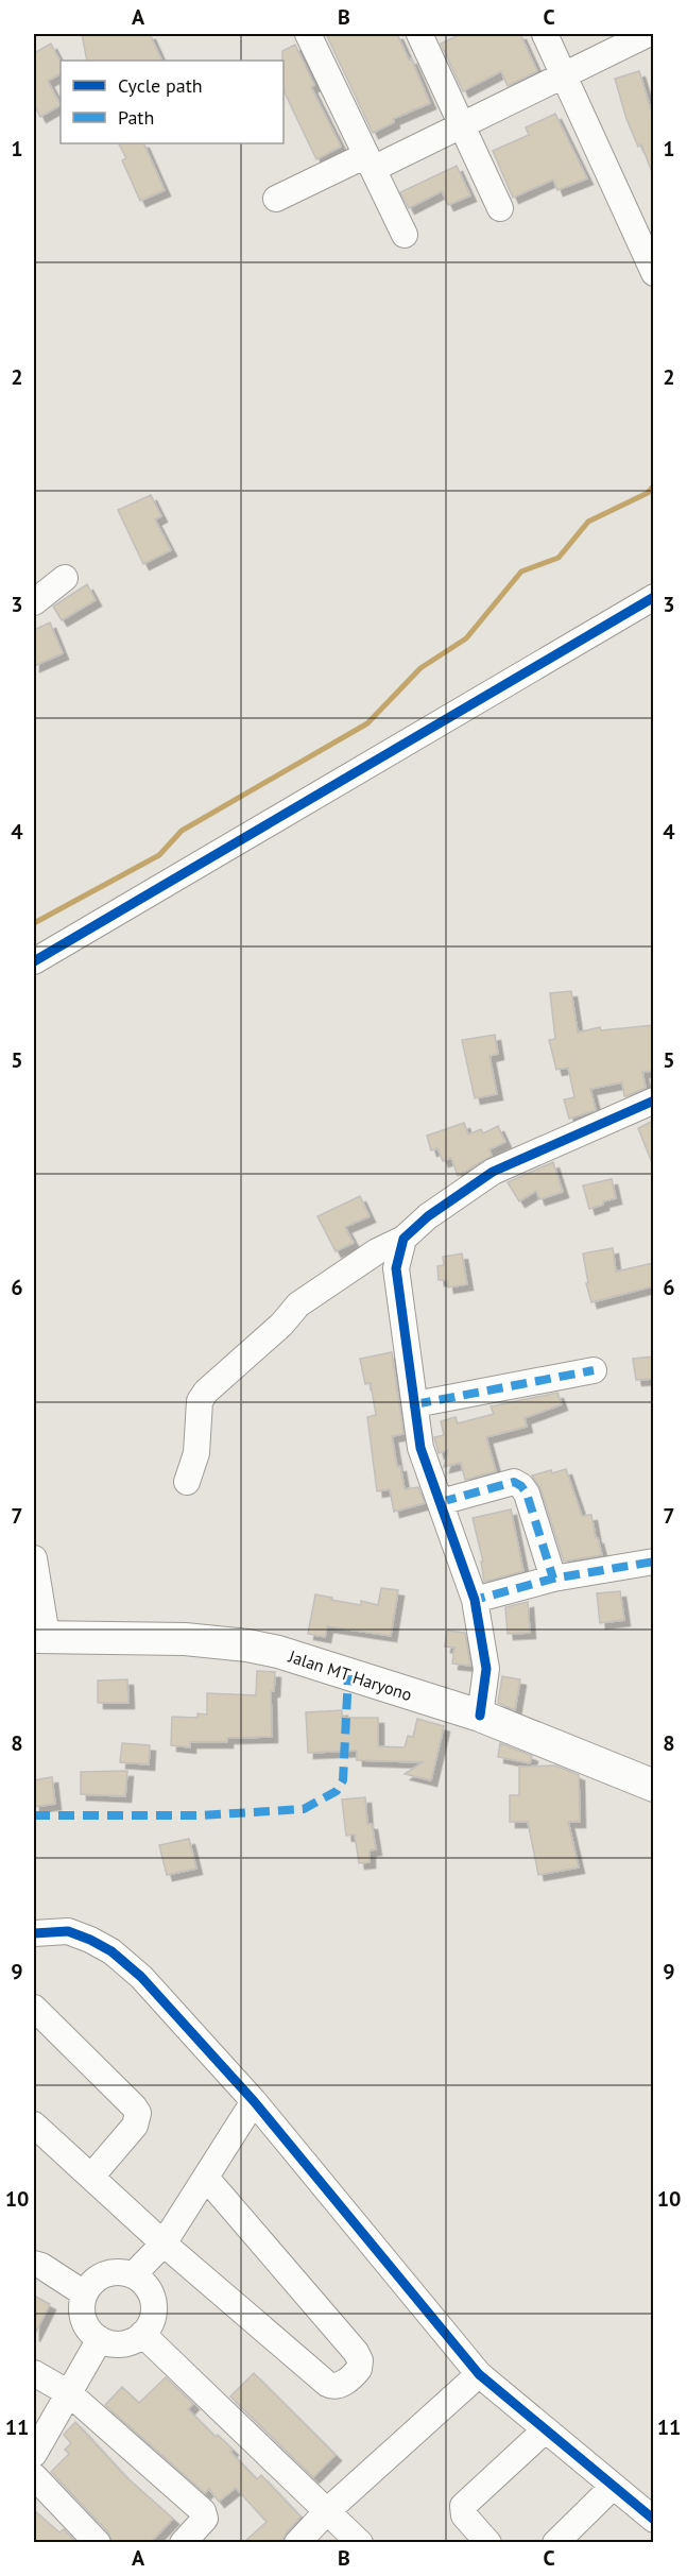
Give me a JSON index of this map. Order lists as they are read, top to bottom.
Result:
{
  "streets": {
    "main road": ["Jalan MT Haryono"]
  },
  "legend": ["Cycle path", "Path"],
  "grid": {
    "columns": ["A", "B", "C"],
    "rows": [
      "1",
      "2",
      "3",
      "4",
      "5",
      "6",
      "7",
      "8",
      "9",
      "10",
      "11"
    ]
  }
}
